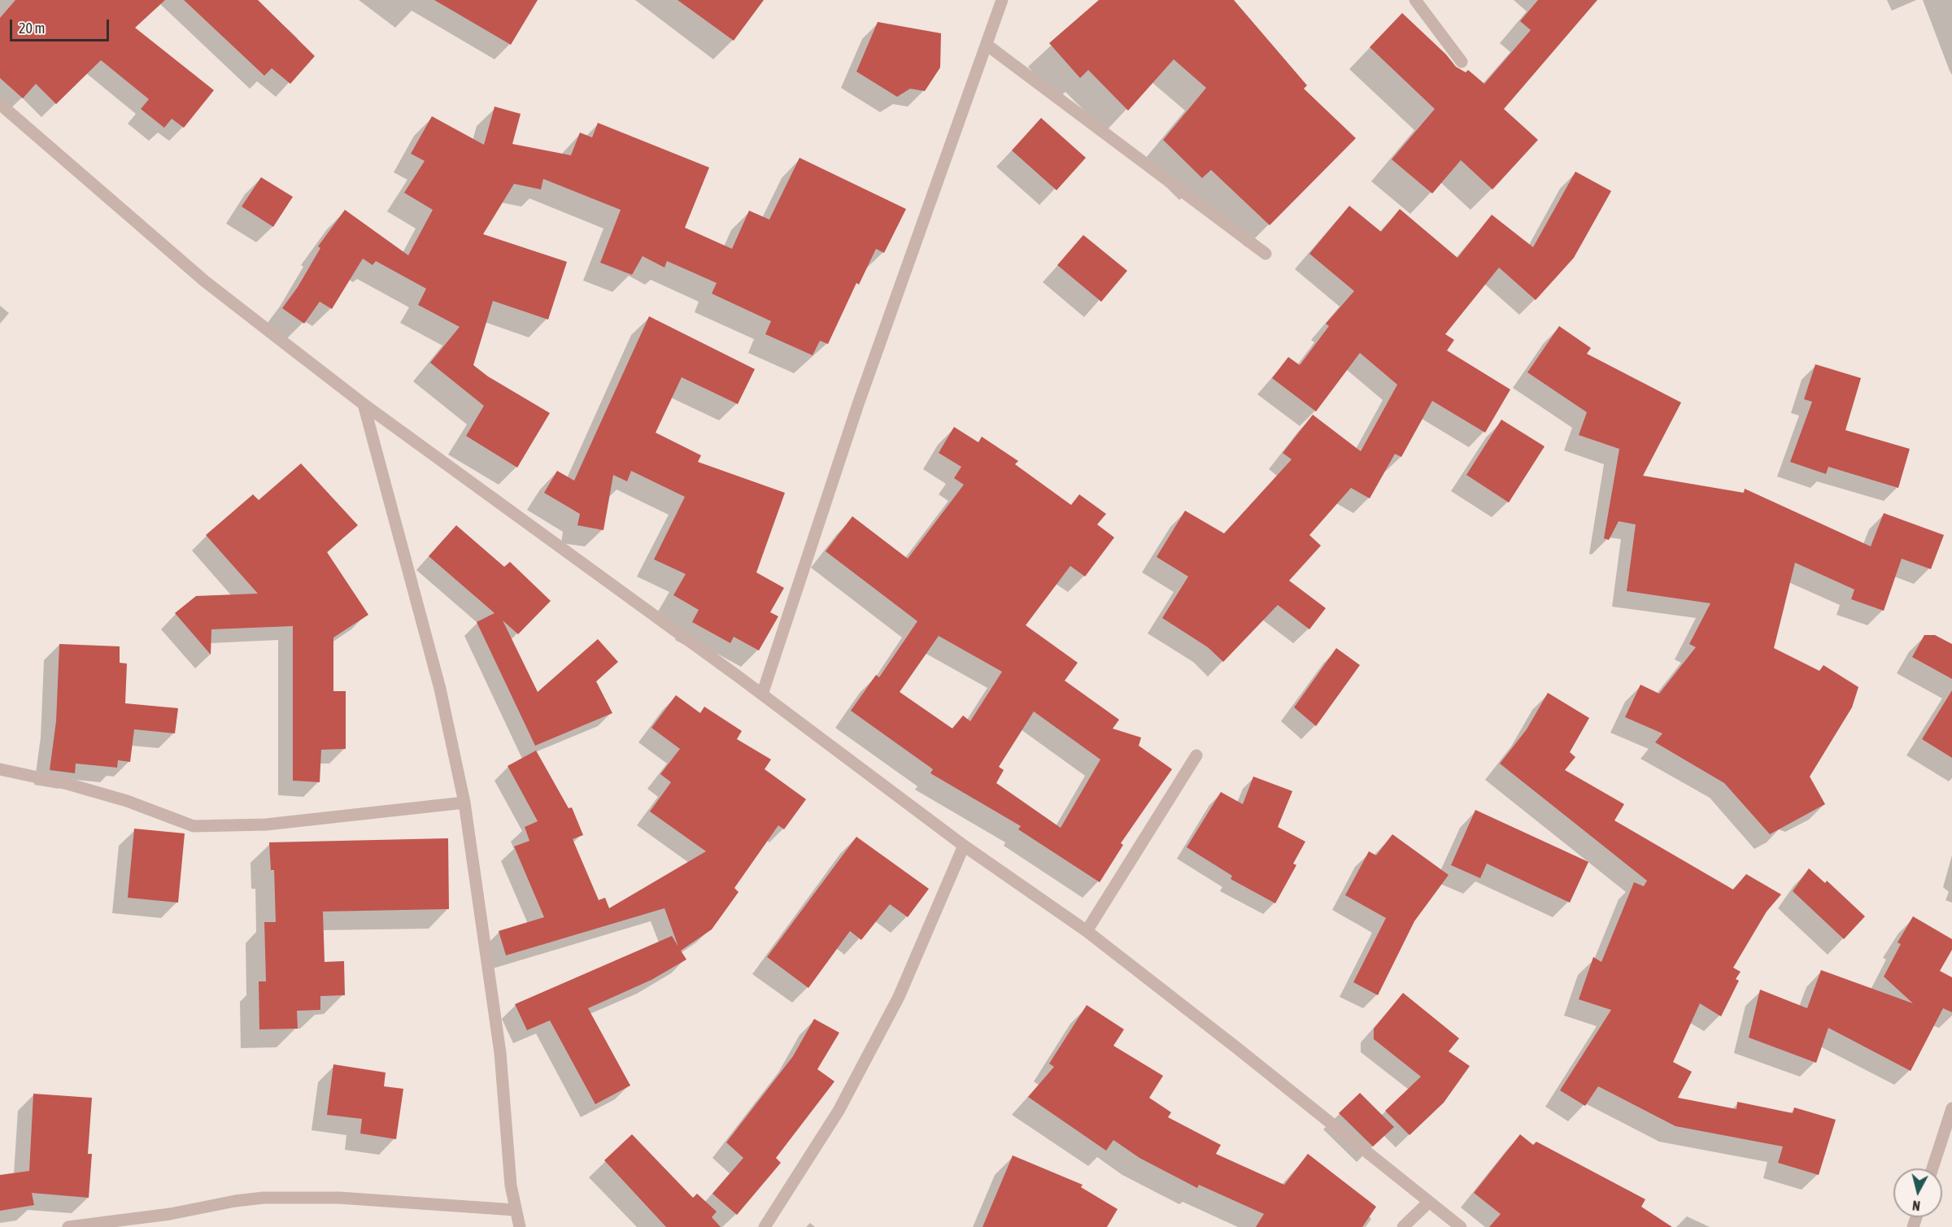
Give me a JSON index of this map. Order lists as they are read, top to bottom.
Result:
{
  "scale_bar": "20 m",
  "north": "bottom"
}
